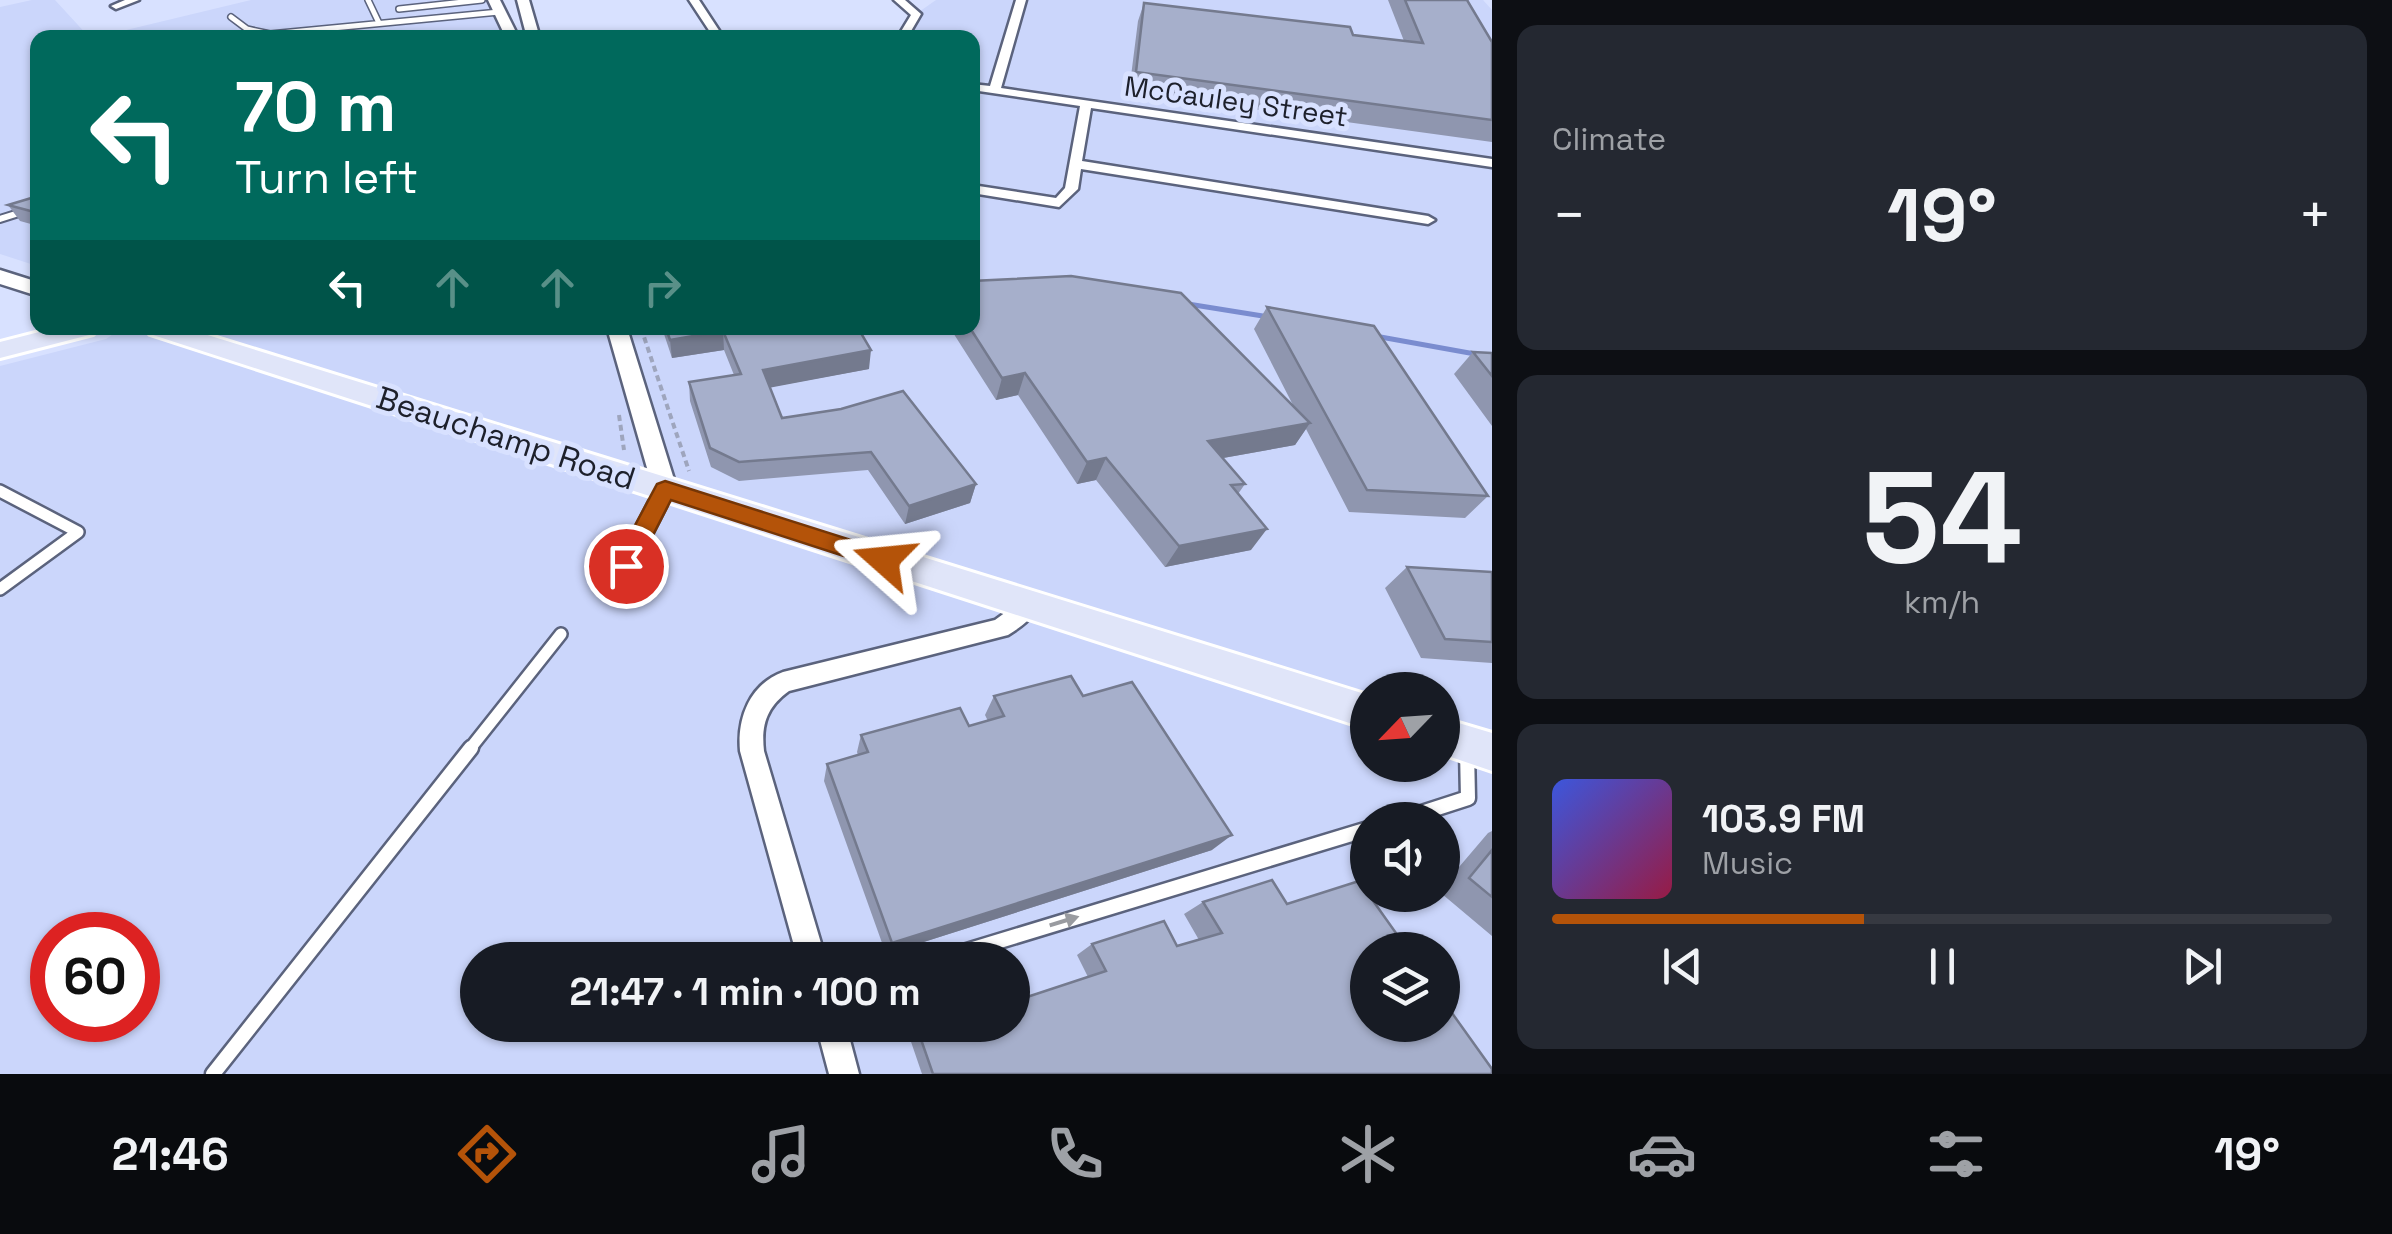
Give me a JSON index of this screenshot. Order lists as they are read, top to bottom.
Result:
{
  "streets": {
    "main road": ["Beauchamp Road"],
    "street": ["McCauley Street"]
  },
  "north": "bottom left",
  "page": {
    "tile": [
      "Climate",
      ["54", "km/h"]
    ],
    "turn": ["70 m", "Turn left"],
    "heat": ["−", "19°", "+"],
    "song": ["103.9 FM", "Music"],
    "limit": "60",
    "trip": "21:47 · 1 min · 100 m",
    "tabs": ["21:46", "19°"]
  }
}
